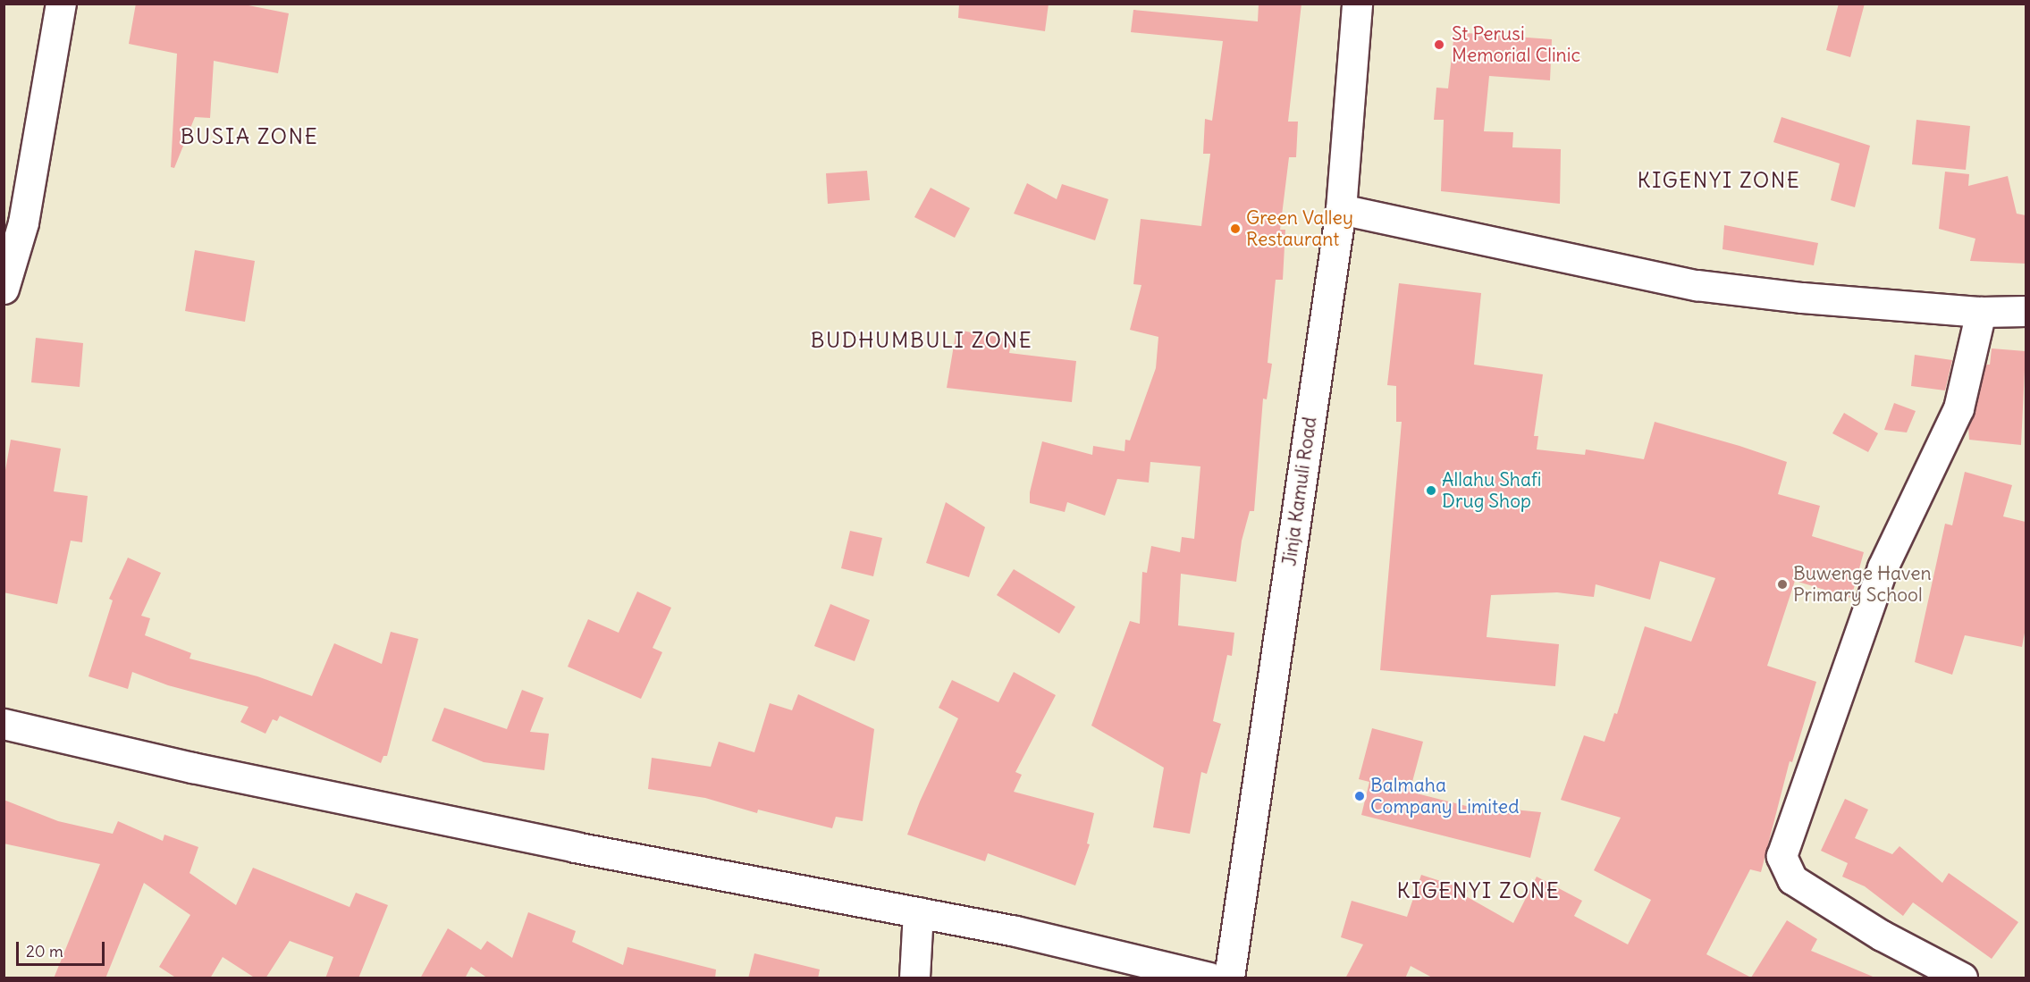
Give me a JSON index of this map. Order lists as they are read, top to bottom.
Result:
{
  "streets": {
    "main road": ["Jinja Kamuli Road"]
  },
  "districts": [
    "BUSIA ZONE",
    "KIGENYI ZONE",
    "BUDHUMBULI ZONE",
    "KIGENYI ZONE"
  ],
  "places": [
    "St Perusi Memorial Clinic",
    "Green Valley Restaurant",
    "Allahu Shafi Drug Shop",
    "Buwenge Haven Primary School",
    "Balmaha Company Limited"
  ],
  "scale_bar": "20 m"
}
